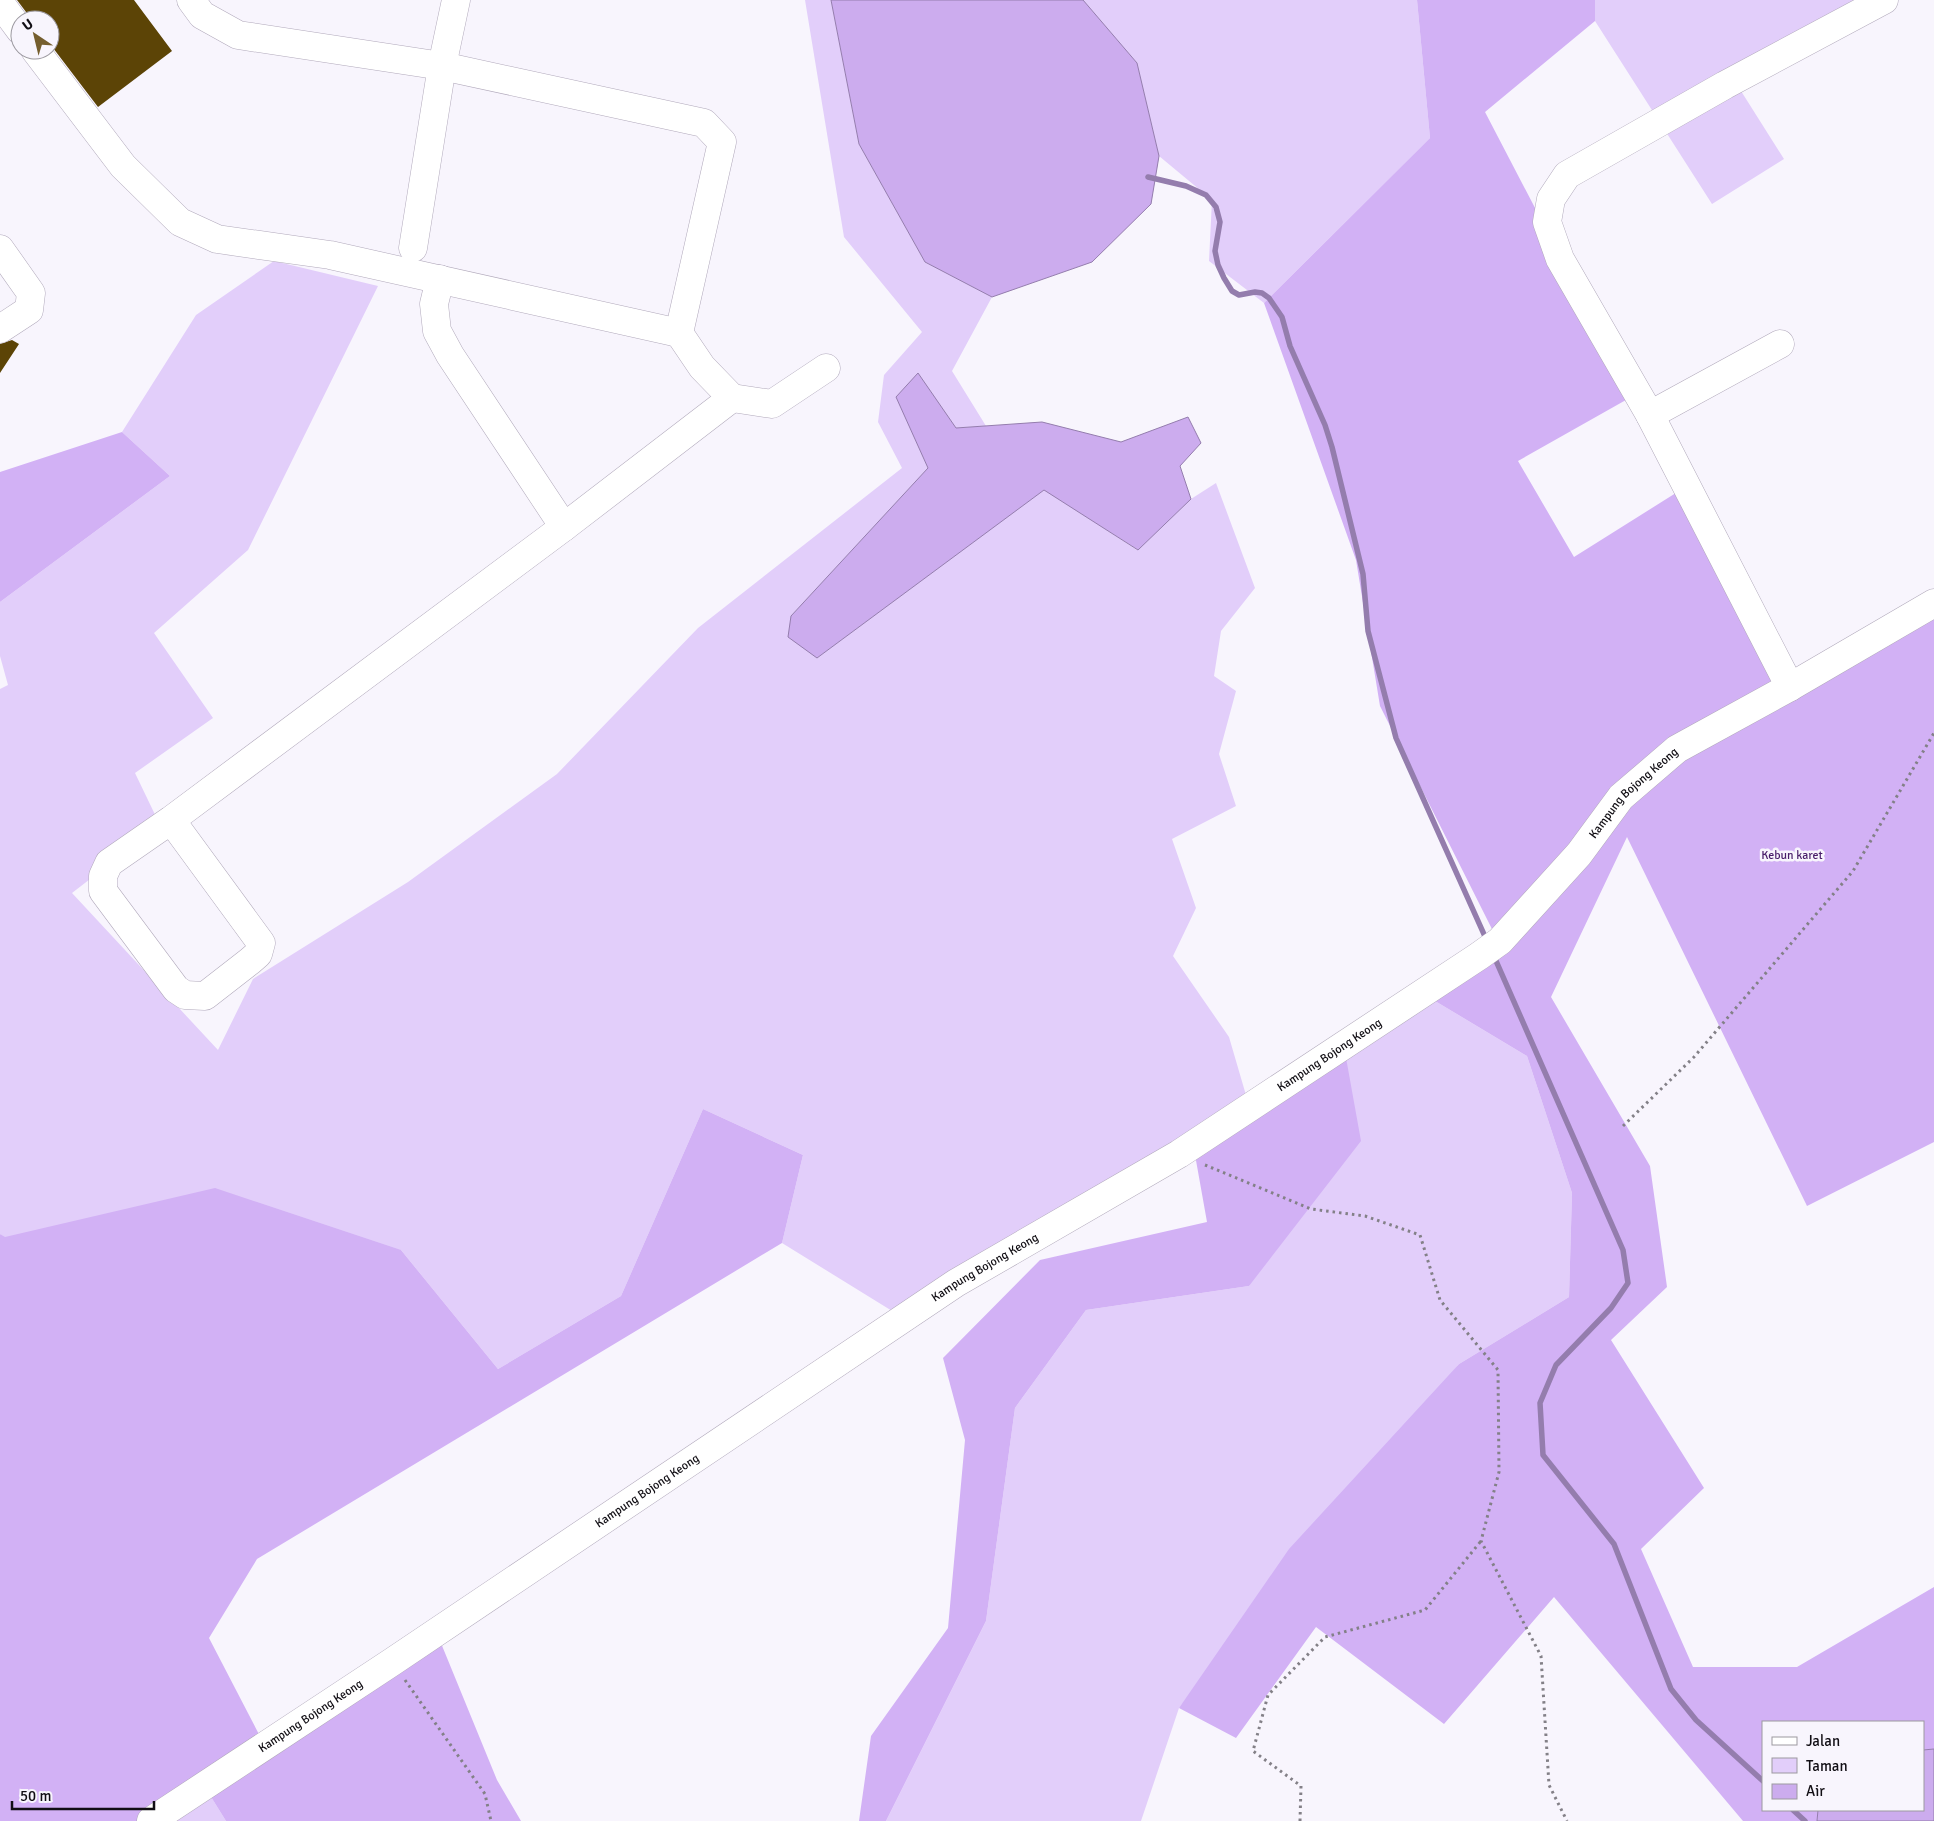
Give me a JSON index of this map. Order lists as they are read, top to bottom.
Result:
{
  "streets": {
    "street": ["Kampung Bojong Keong"]
  },
  "parks": ["Kebun karet"],
  "legend": ["Jalan", "Taman", "Air"],
  "scale_bar": "50 m",
  "north": "top left"
}
